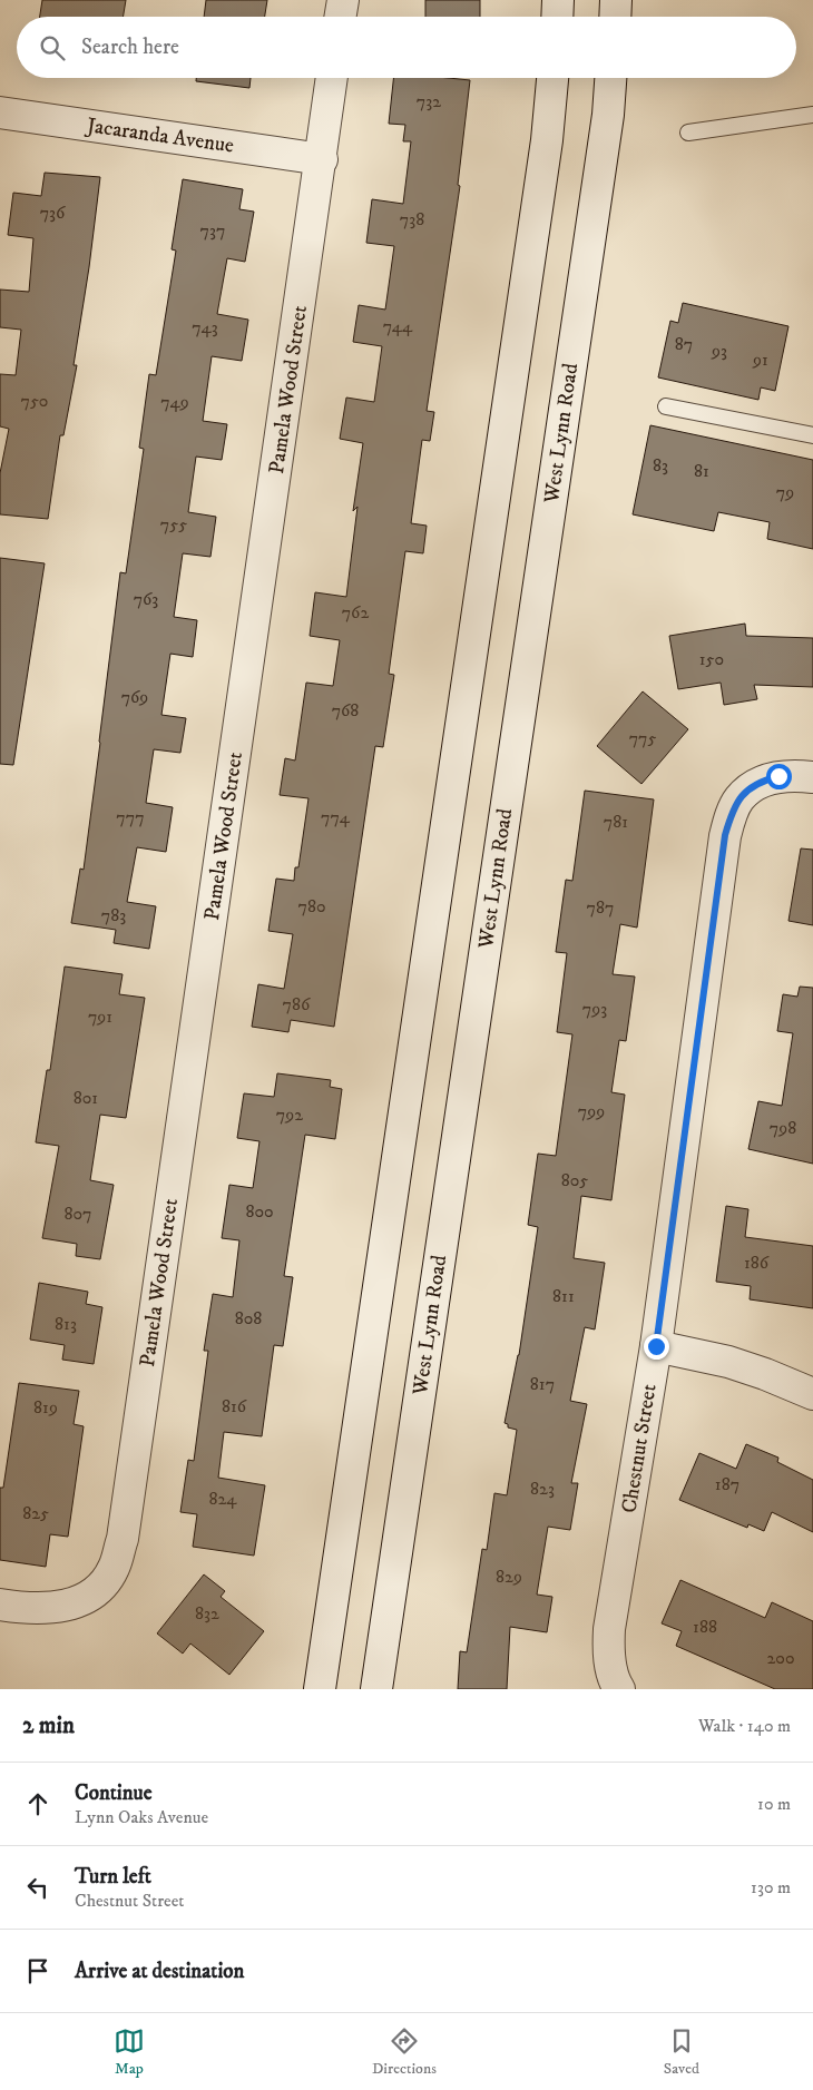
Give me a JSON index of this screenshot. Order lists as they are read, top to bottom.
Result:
{
  "streets": {
    "main road": [
      "Jacaranda Avenue",
      "Pamela Wood Street",
      "West Lynn Road",
      "Chestnut Street"
    ]
  },
  "crossings": [
    ["Jacaranda Avenue", "Pamela Wood Street"]
  ],
  "house_numbers": [
    "732",
    "736",
    "738",
    "737",
    "744",
    "743",
    "87",
    "93",
    "91",
    "750",
    "749",
    "83",
    "81",
    "79",
    "755",
    "763",
    "762",
    "150",
    "769",
    "768",
    "775",
    "777",
    "774",
    "781",
    "780",
    "787",
    "783",
    "786",
    "793",
    "791",
    "801",
    "799",
    "792",
    "798",
    "805",
    "800",
    "807",
    "186",
    "811",
    "808",
    "813",
    "817",
    "816",
    "819",
    "187",
    "823",
    "824",
    "825",
    "829",
    "832",
    "188",
    "200"
  ],
  "page": {
    "search": "Search here",
    "heading": ["2 min", "Walk · 140 m"],
    "list": [
      ["Continue", "Lynn Oaks Avenue", "10 m"],
      ["Turn left", "Chestnut Street", "130 m"],
      "Arrive at destination"
    ],
    "nav": ["Map", "Directions", "Saved"]
  }
}
